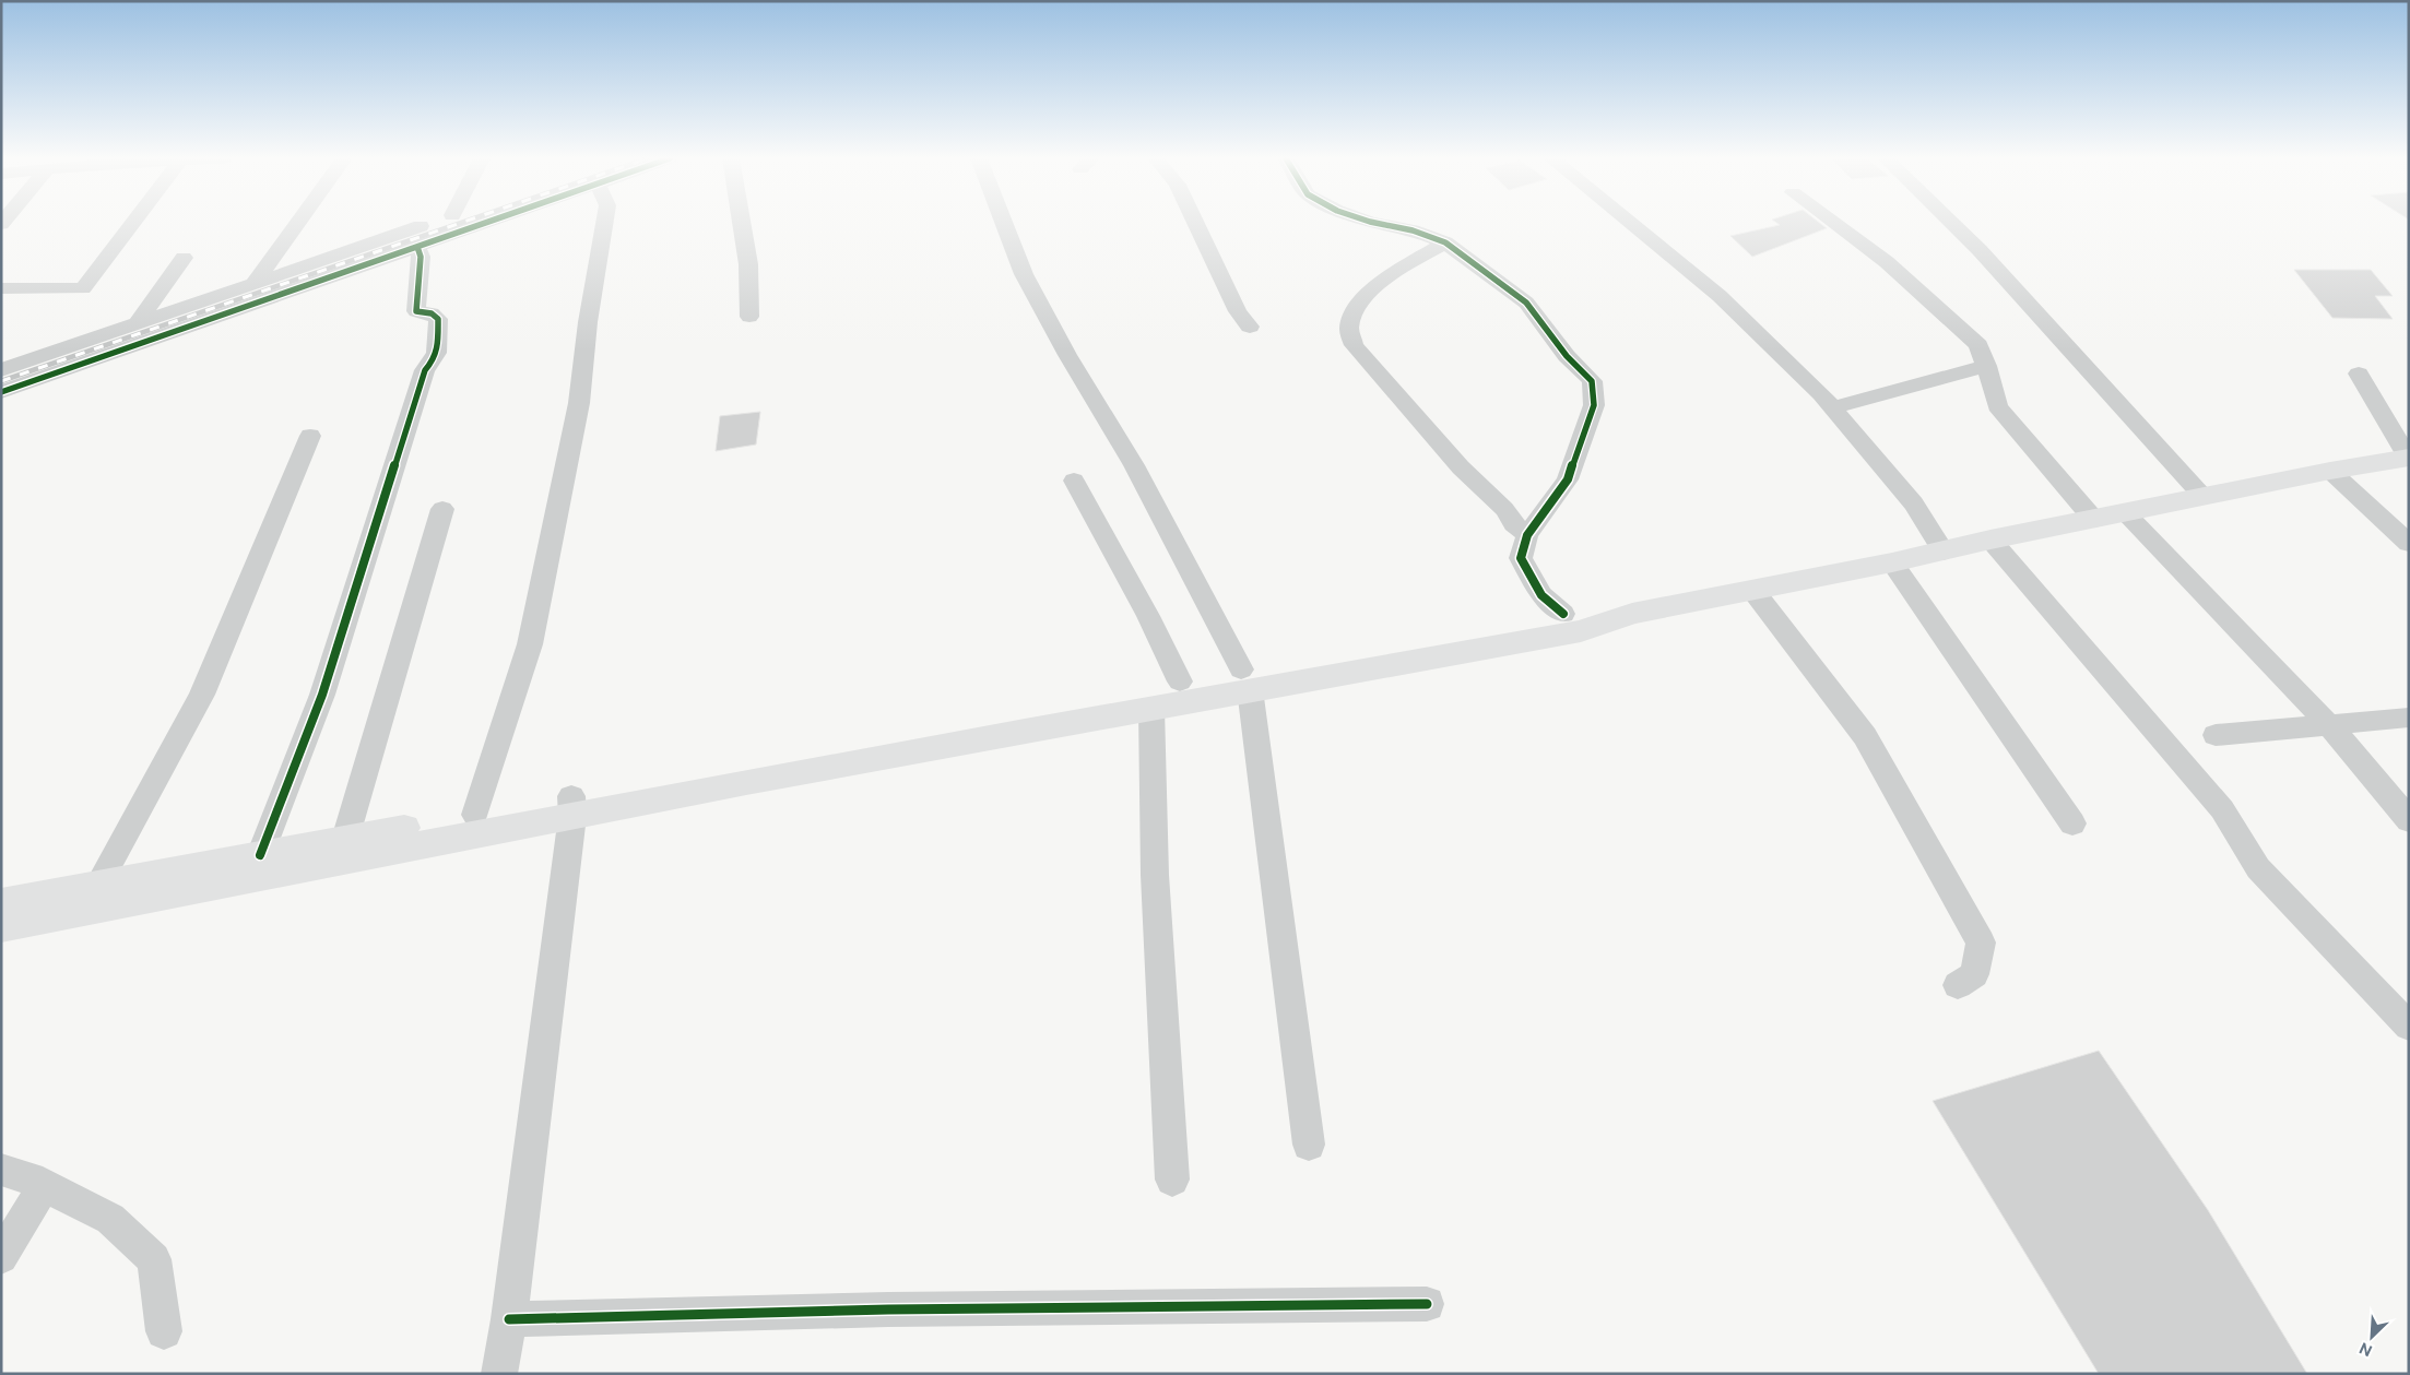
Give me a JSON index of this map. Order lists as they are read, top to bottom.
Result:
{
  "north": "bottom left"
}
